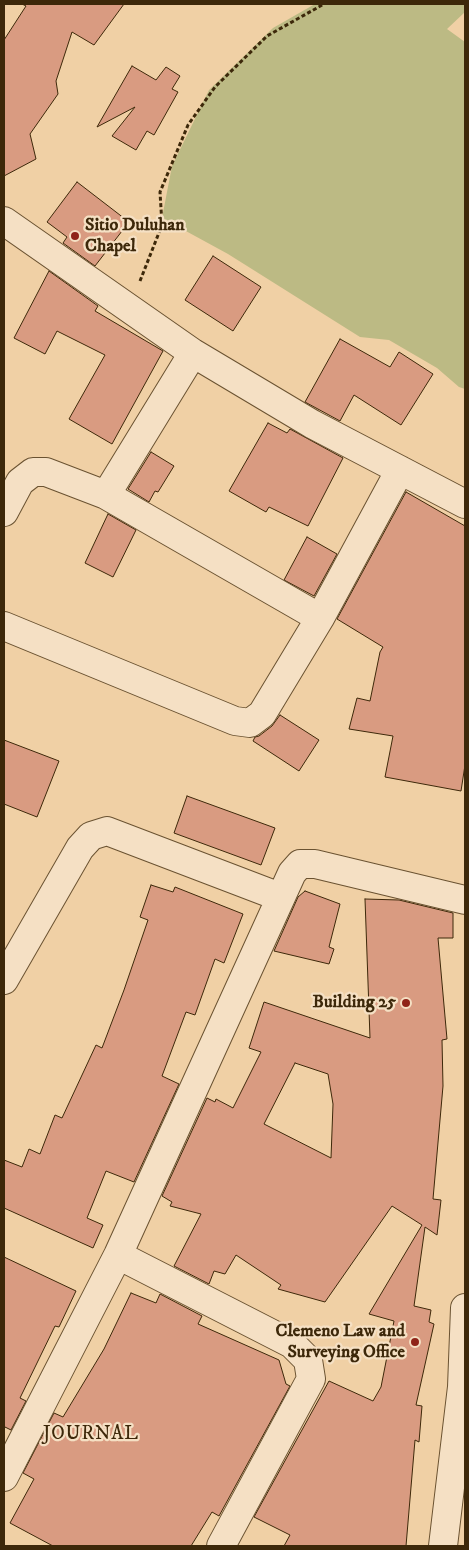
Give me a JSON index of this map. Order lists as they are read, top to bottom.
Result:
{
  "districts": ["JOURNAL"],
  "places": ["Sitio Duluhan Chapel", "Building 25", "Clemeno Law and Surveying Office"]
}
